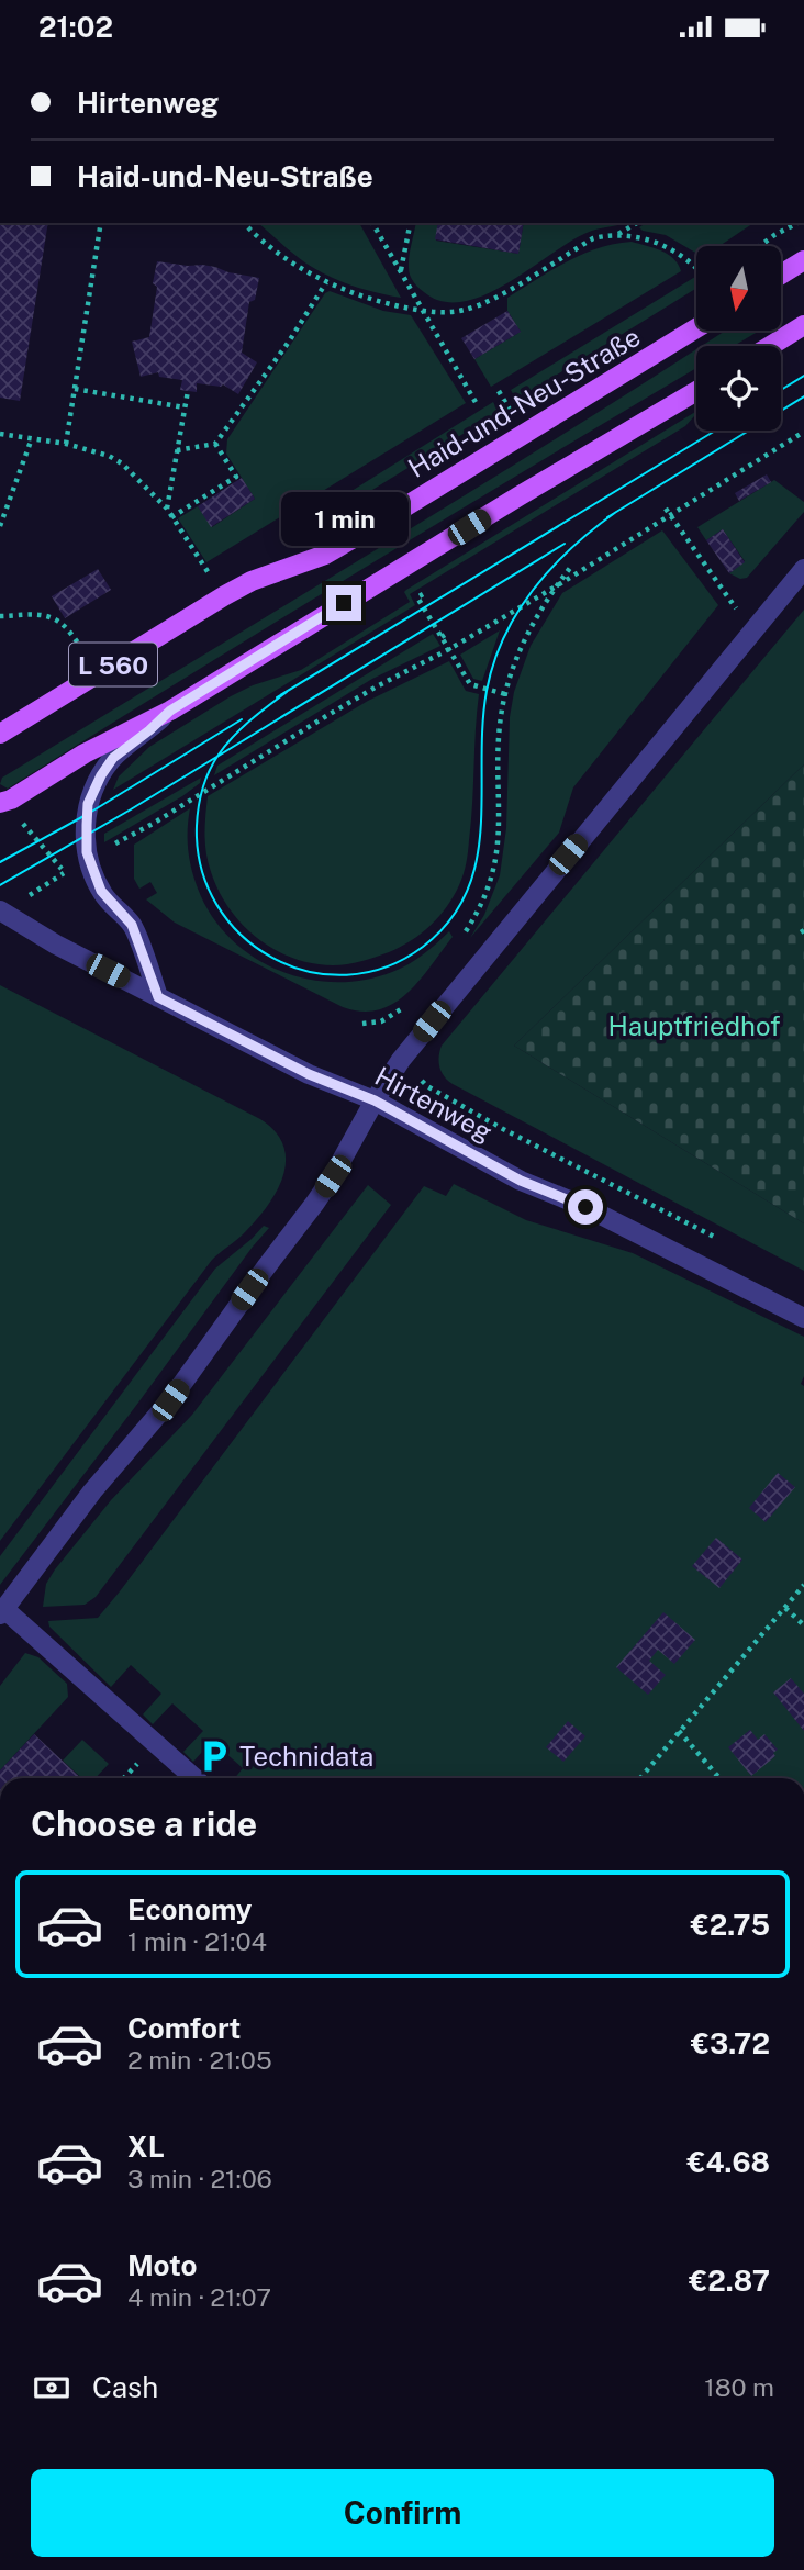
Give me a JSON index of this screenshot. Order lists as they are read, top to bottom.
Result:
{
  "streets": {
    "main road": ["Haid-und-Neu-Straße", "L 560"],
    "street": ["Hirtenweg"]
  },
  "parks": ["Hauptfriedhof"],
  "places": {
    "parking": ["Technidata"]
  },
  "north": "bottom",
  "page": {
    "status": "21:02",
    "banner": ["Hirtenweg", "Haid-und-Neu-Straße"],
    "bubble": "1 min",
    "heading": "Choose a ride",
    "list": [
      {
        "name": "Economy",
        "note": "1 min · 21:04",
        "value": "€2.75"
      },
      {
        "name": "Comfort",
        "note": "2 min · 21:05",
        "value": "€3.72"
      },
      {
        "name": "XL",
        "note": "3 min · 21:06",
        "value": "€4.68"
      },
      {
        "name": "Moto",
        "note": "4 min · 21:07",
        "value": "€2.87"
      }
    ],
    "pay": ["Cash", "180 m"],
    "buttons": "Confirm"
  }
}
